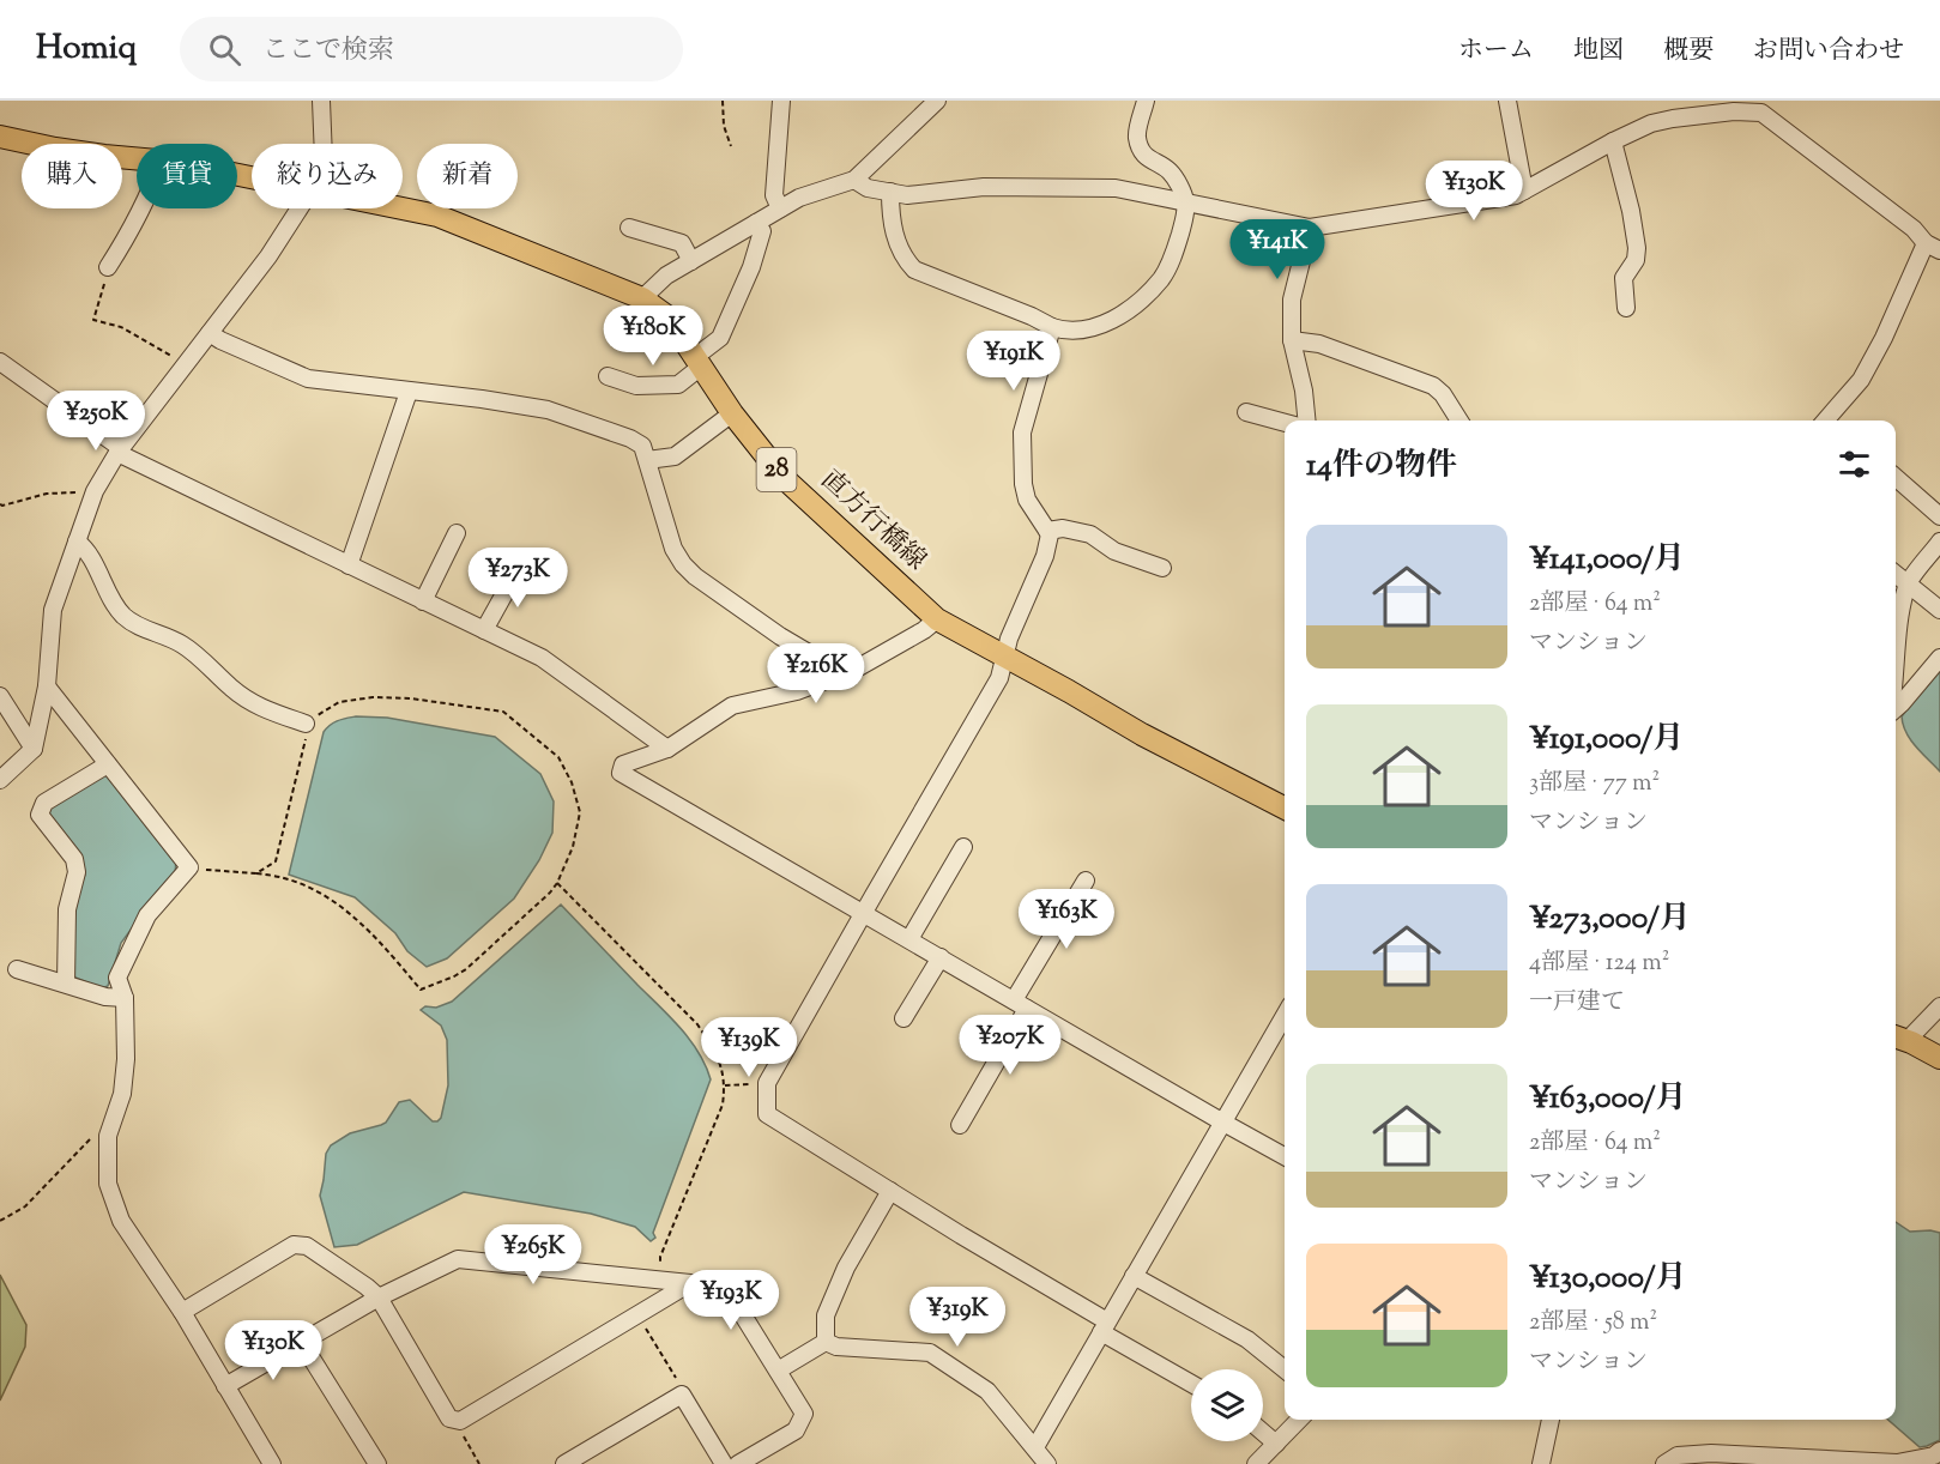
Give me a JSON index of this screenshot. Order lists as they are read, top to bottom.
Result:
{
  "streets": {
    "main road": ["28", "直方行橋線"]
  },
  "page": {
    "header": "Homiq",
    "search": "ここで検索",
    "nav": [
      "ホーム",
      "地図",
      "概要",
      "お問い合わせ"
    ],
    "chip": [
      "購入",
      "賃貸",
      "絞り込み",
      "新着"
    ],
    "price": [
      "¥130K",
      "¥141K",
      "¥180K",
      "¥191K",
      "¥250K",
      "¥273K",
      "¥216K",
      "¥163K",
      "¥207K",
      "¥139K",
      "¥265K",
      "¥193K",
      "¥319K",
      "¥130K"
    ],
    "heading": "14件の物件",
    "list": [
      {
        "name": "¥141,000/月",
        "note": "2部屋 · 64 m² · マンション"
      },
      {
        "name": "¥191,000/月",
        "note": "3部屋 · 77 m² · マンション"
      },
      {
        "name": "¥273,000/月",
        "note": "4部屋 · 124 m² · 一戸建て"
      },
      {
        "name": "¥163,000/月",
        "note": "2部屋 · 64 m² · マンション"
      },
      {
        "name": "¥130,000/月",
        "note": "2部屋 · 58 m² · マンション"
      }
    ]
  }
}
